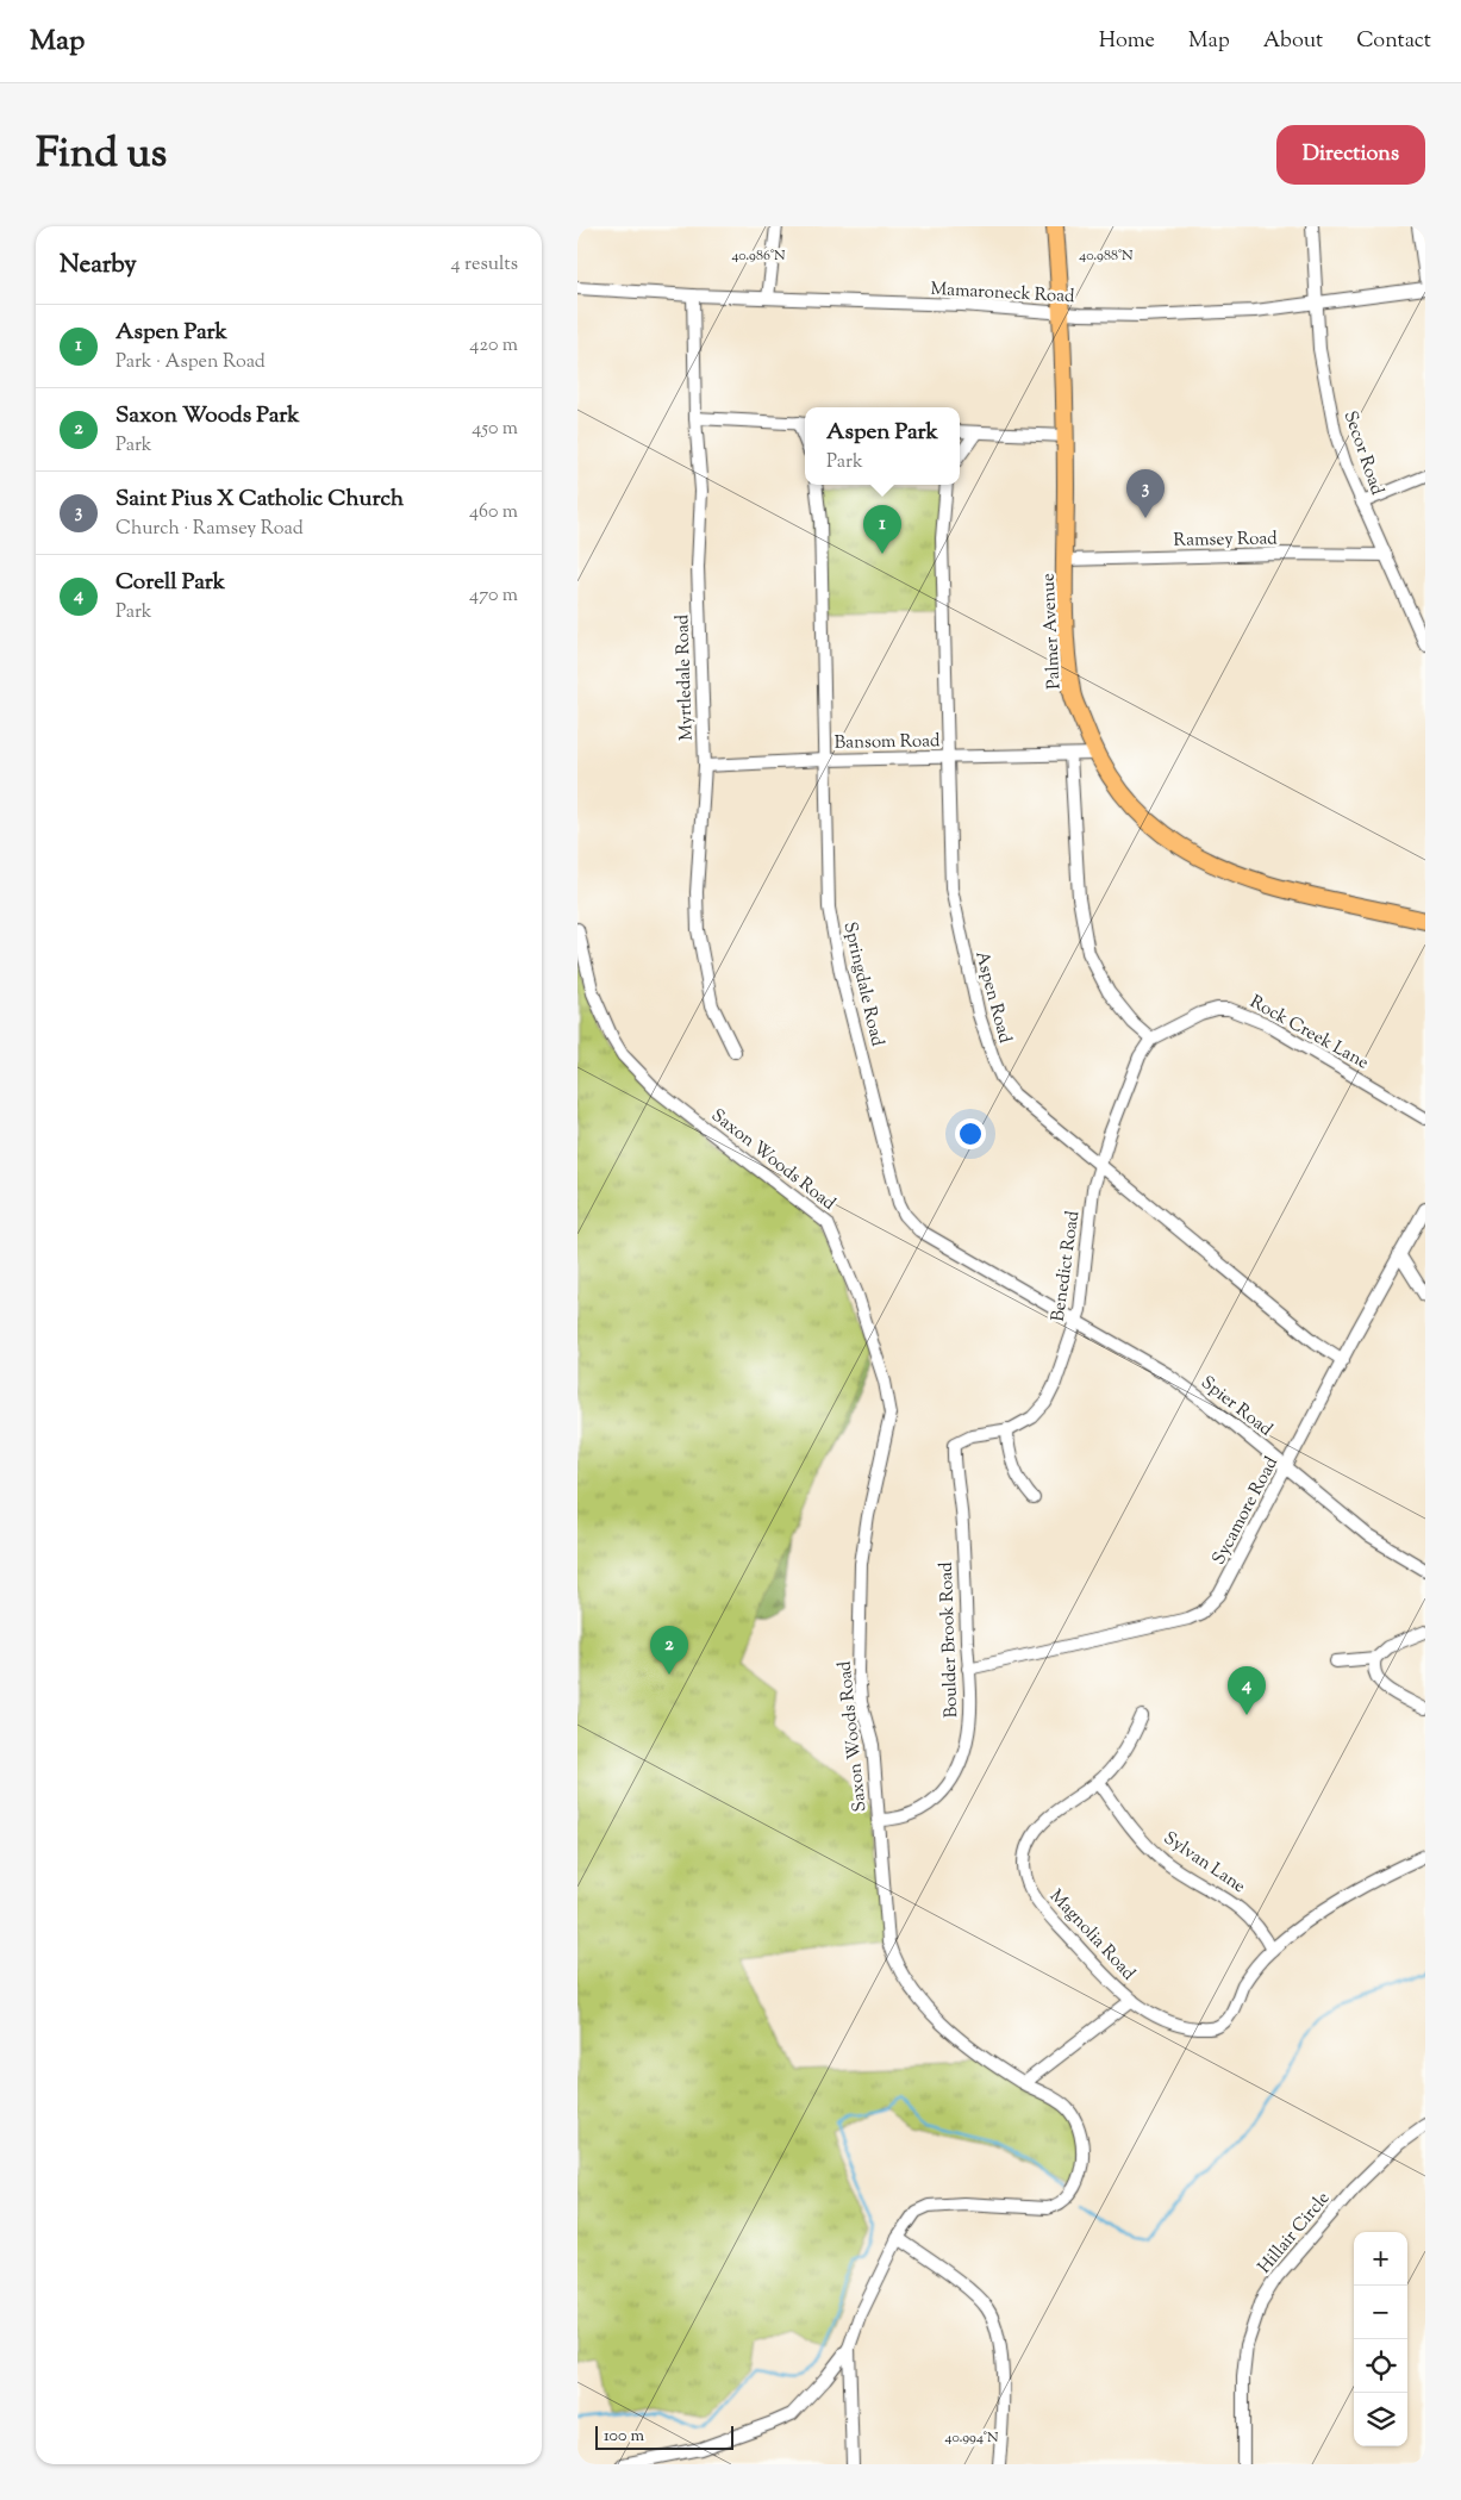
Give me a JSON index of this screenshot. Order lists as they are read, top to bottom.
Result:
{
  "streets": {
    "main road": ["Palmer Avenue"],
    "street": [
      "Mamaroneck Road",
      "Secor Road",
      "Ramsey Road",
      "Myrtledale Road",
      "Bansom Road",
      "Springdale Road",
      "Aspen Road",
      "Rock Creek Lane",
      "Saxon Woods Road",
      "Benedict Road",
      "Spier Road",
      "Sycamore Road",
      "Boulder Brook Road",
      "Sylvan Lane",
      "Magnolia Road",
      "Hillair Circle"
    ]
  },
  "crossings": [
    ["Mamaroneck Road", "Secor Road"],
    ["Mamaroneck Road", "Palmer Avenue"],
    ["Mamaroneck Road", "Myrtledale Road"],
    ["Secor Road", "Ramsey Road"],
    ["Ramsey Road", "Palmer Avenue"],
    ["Myrtledale Road", "Bansom Road"],
    ["Bansom Road", "Springdale Road"],
    ["Bansom Road", "Aspen Road"],
    ["Springdale Road", "Benedict Road"],
    ["Springdale Road", "Spier Road"],
    ["Aspen Road", "Benedict Road"],
    ["Aspen Road", "Sycamore Road"],
    ["Rock Creek Lane", "Benedict Road"],
    ["Saxon Woods Road", "Boulder Brook Road"],
    ["Benedict Road", "Spier Road"],
    ["Benedict Road", "Boulder Brook Road"],
    ["Spier Road", "Sycamore Road"],
    ["Sycamore Road", "Boulder Brook Road"],
    ["Sylvan Lane", "Magnolia Road"]
  ],
  "scale_bar": "100 m",
  "page": {
    "header": "Map",
    "nav": [
      "Home",
      "Map",
      "About",
      "Contact"
    ],
    "title": "Find us",
    "buttons": "Directions",
    "heading": ["Nearby", "4 results"],
    "list": [
      {
        "mark": "1",
        "name": "Aspen Park",
        "note": "Park · Aspen Road",
        "value": "420 m"
      },
      {
        "mark": "2",
        "name": "Saxon Woods Park",
        "note": "Park",
        "value": "450 m"
      },
      {
        "mark": "3",
        "name": "Saint Pius X Catholic Church",
        "note": "Church · Ramsey Road",
        "value": "460 m"
      },
      {
        "mark": "4",
        "name": "Corell Park",
        "note": "Park",
        "value": "470 m"
      }
    ],
    "popup": ["Aspen Park", "Park"],
    "pins": [
      "3",
      "1",
      "2",
      "4"
    ],
    "map_buttons": ["+", "−"],
    "scale": "100 m"
  },
  "coordinates": ["40.986°N", "40.988°N", "40.994°N"]
}
